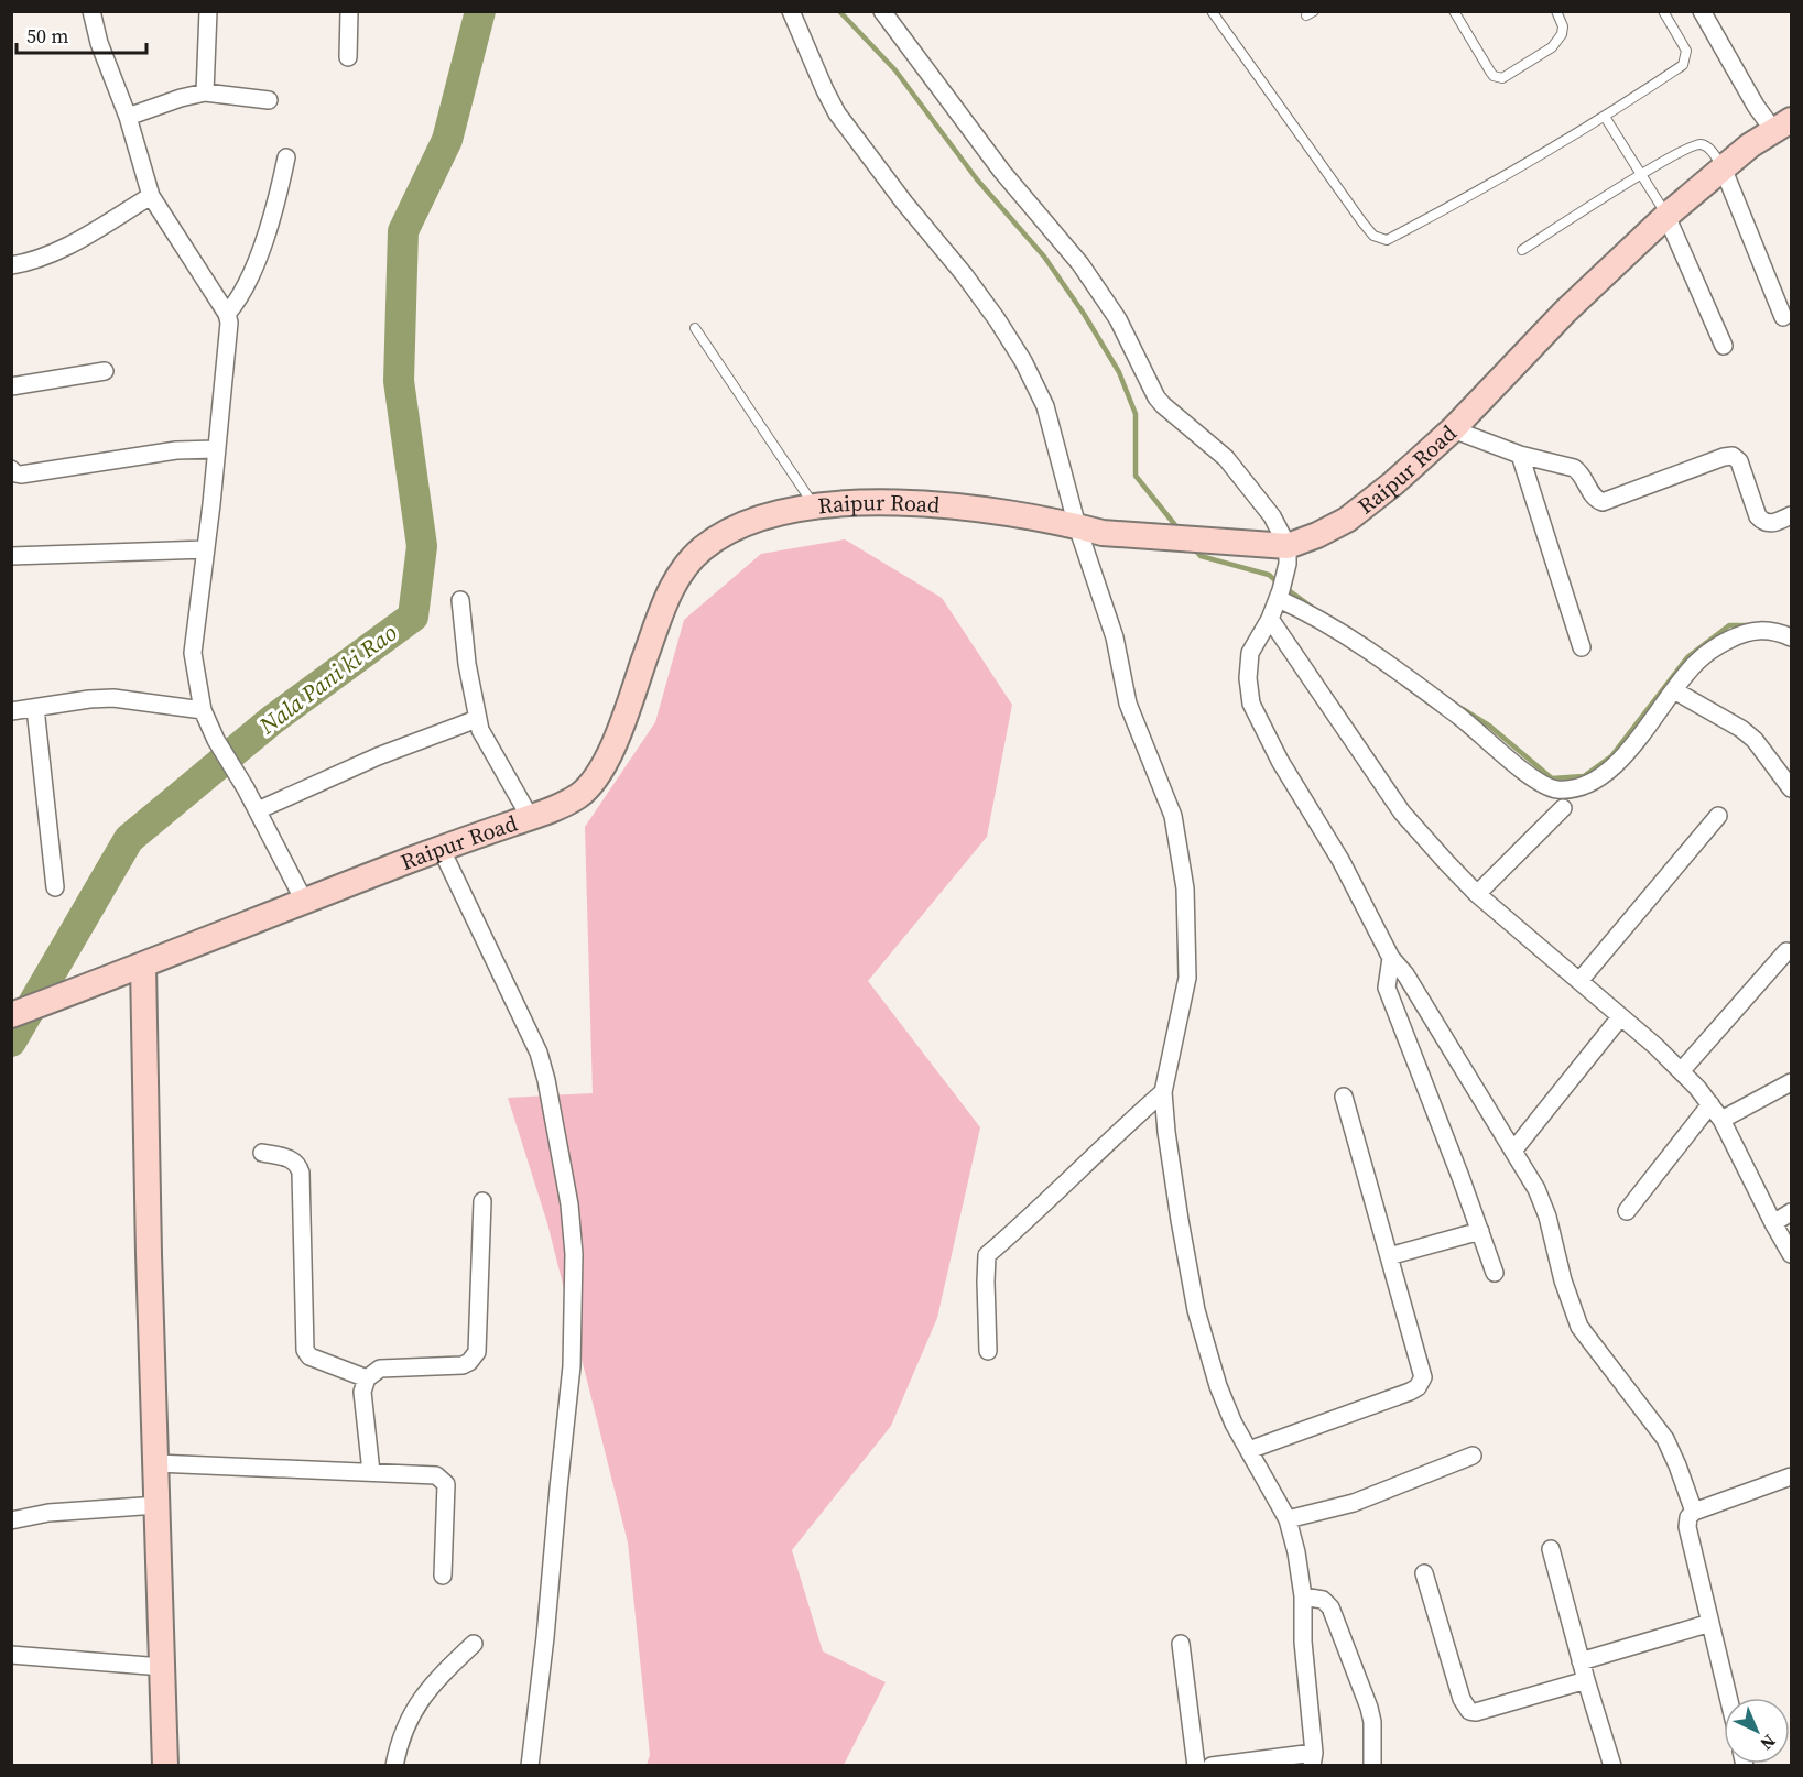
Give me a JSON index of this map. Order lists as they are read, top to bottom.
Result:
{
  "streets": {
    "main road": ["Raipur Road"]
  },
  "water": ["Nala Pani ki Rao"],
  "scale_bar": "50 m",
  "north": "bottom right"
}
